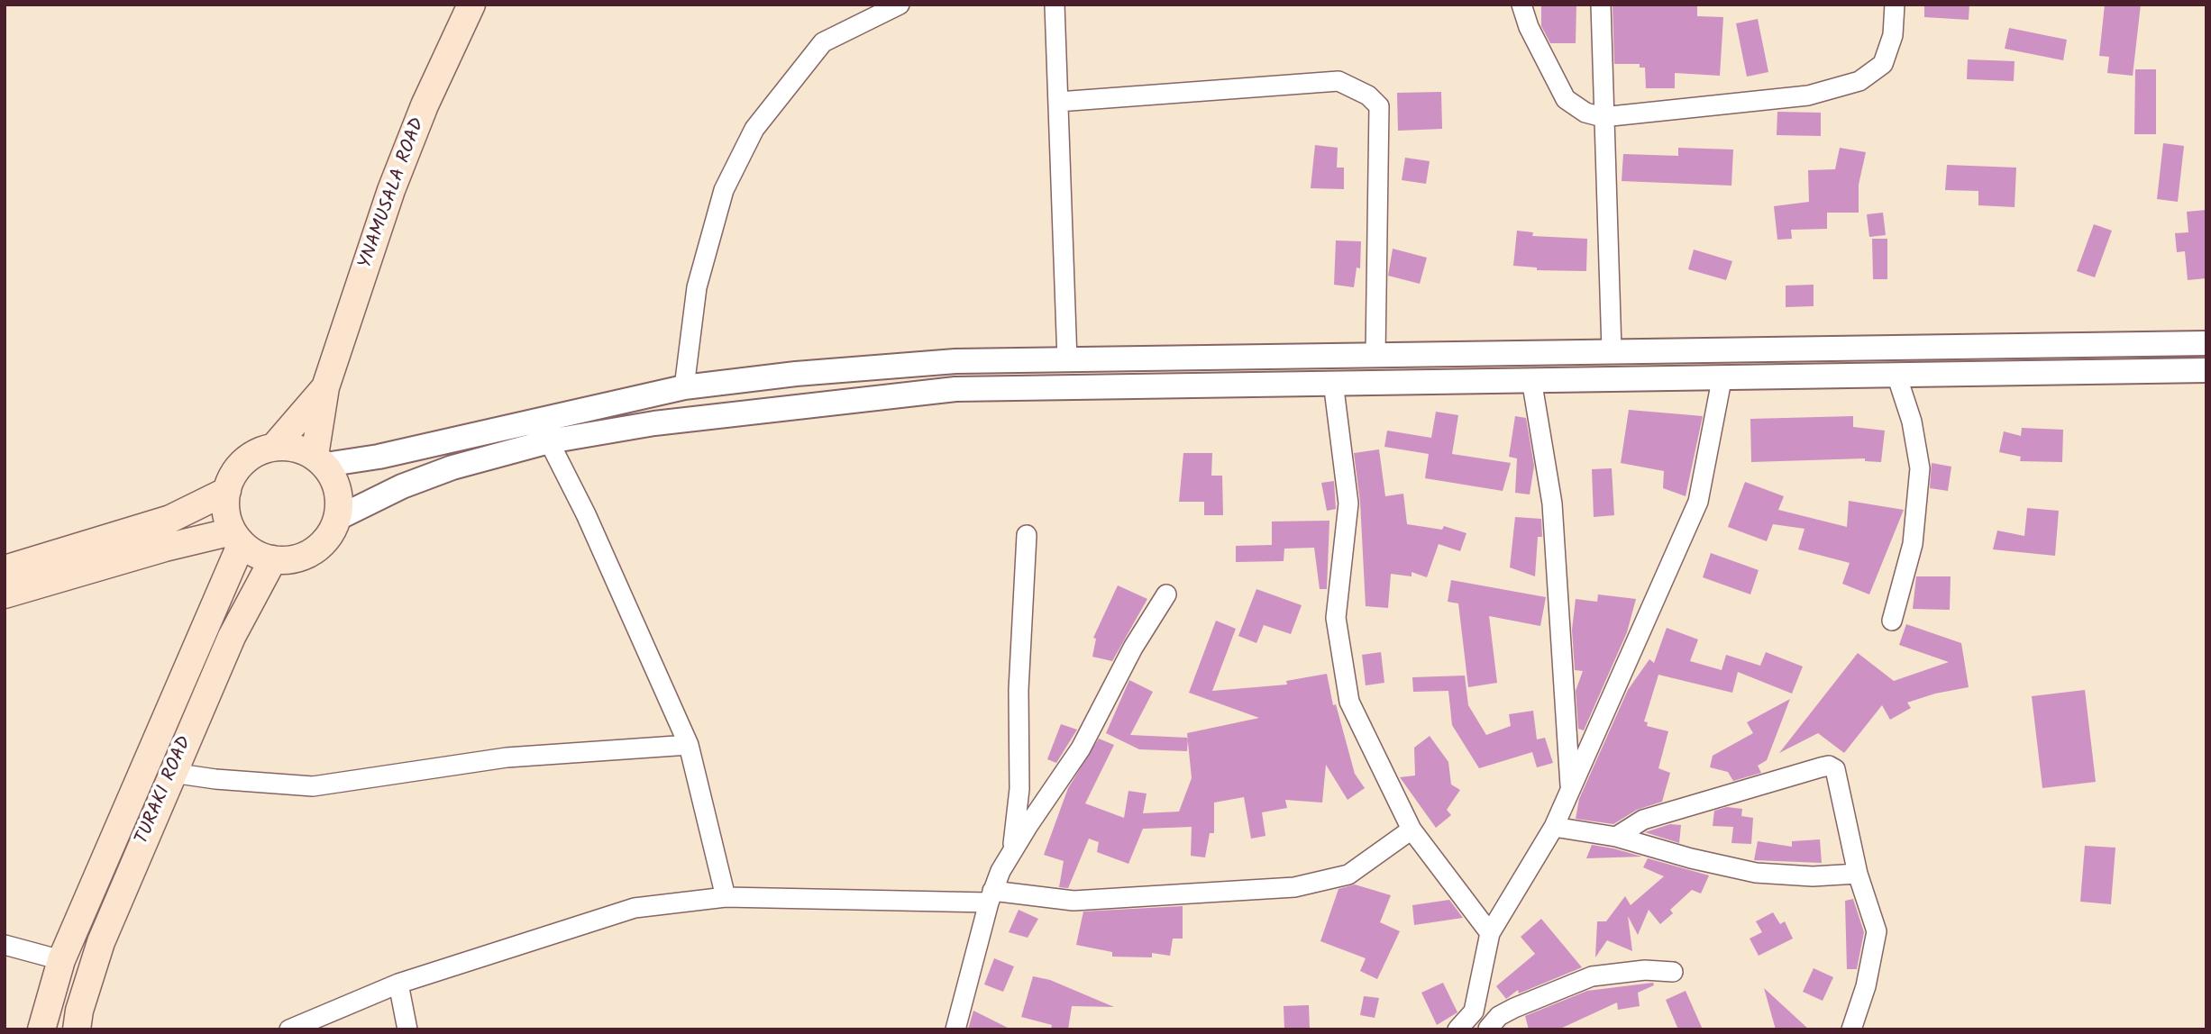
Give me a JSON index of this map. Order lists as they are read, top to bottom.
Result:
{
  "streets": {
    "main road": ["YNAMUSALA ROAD", "TURAKI ROAD"]
  }
}
